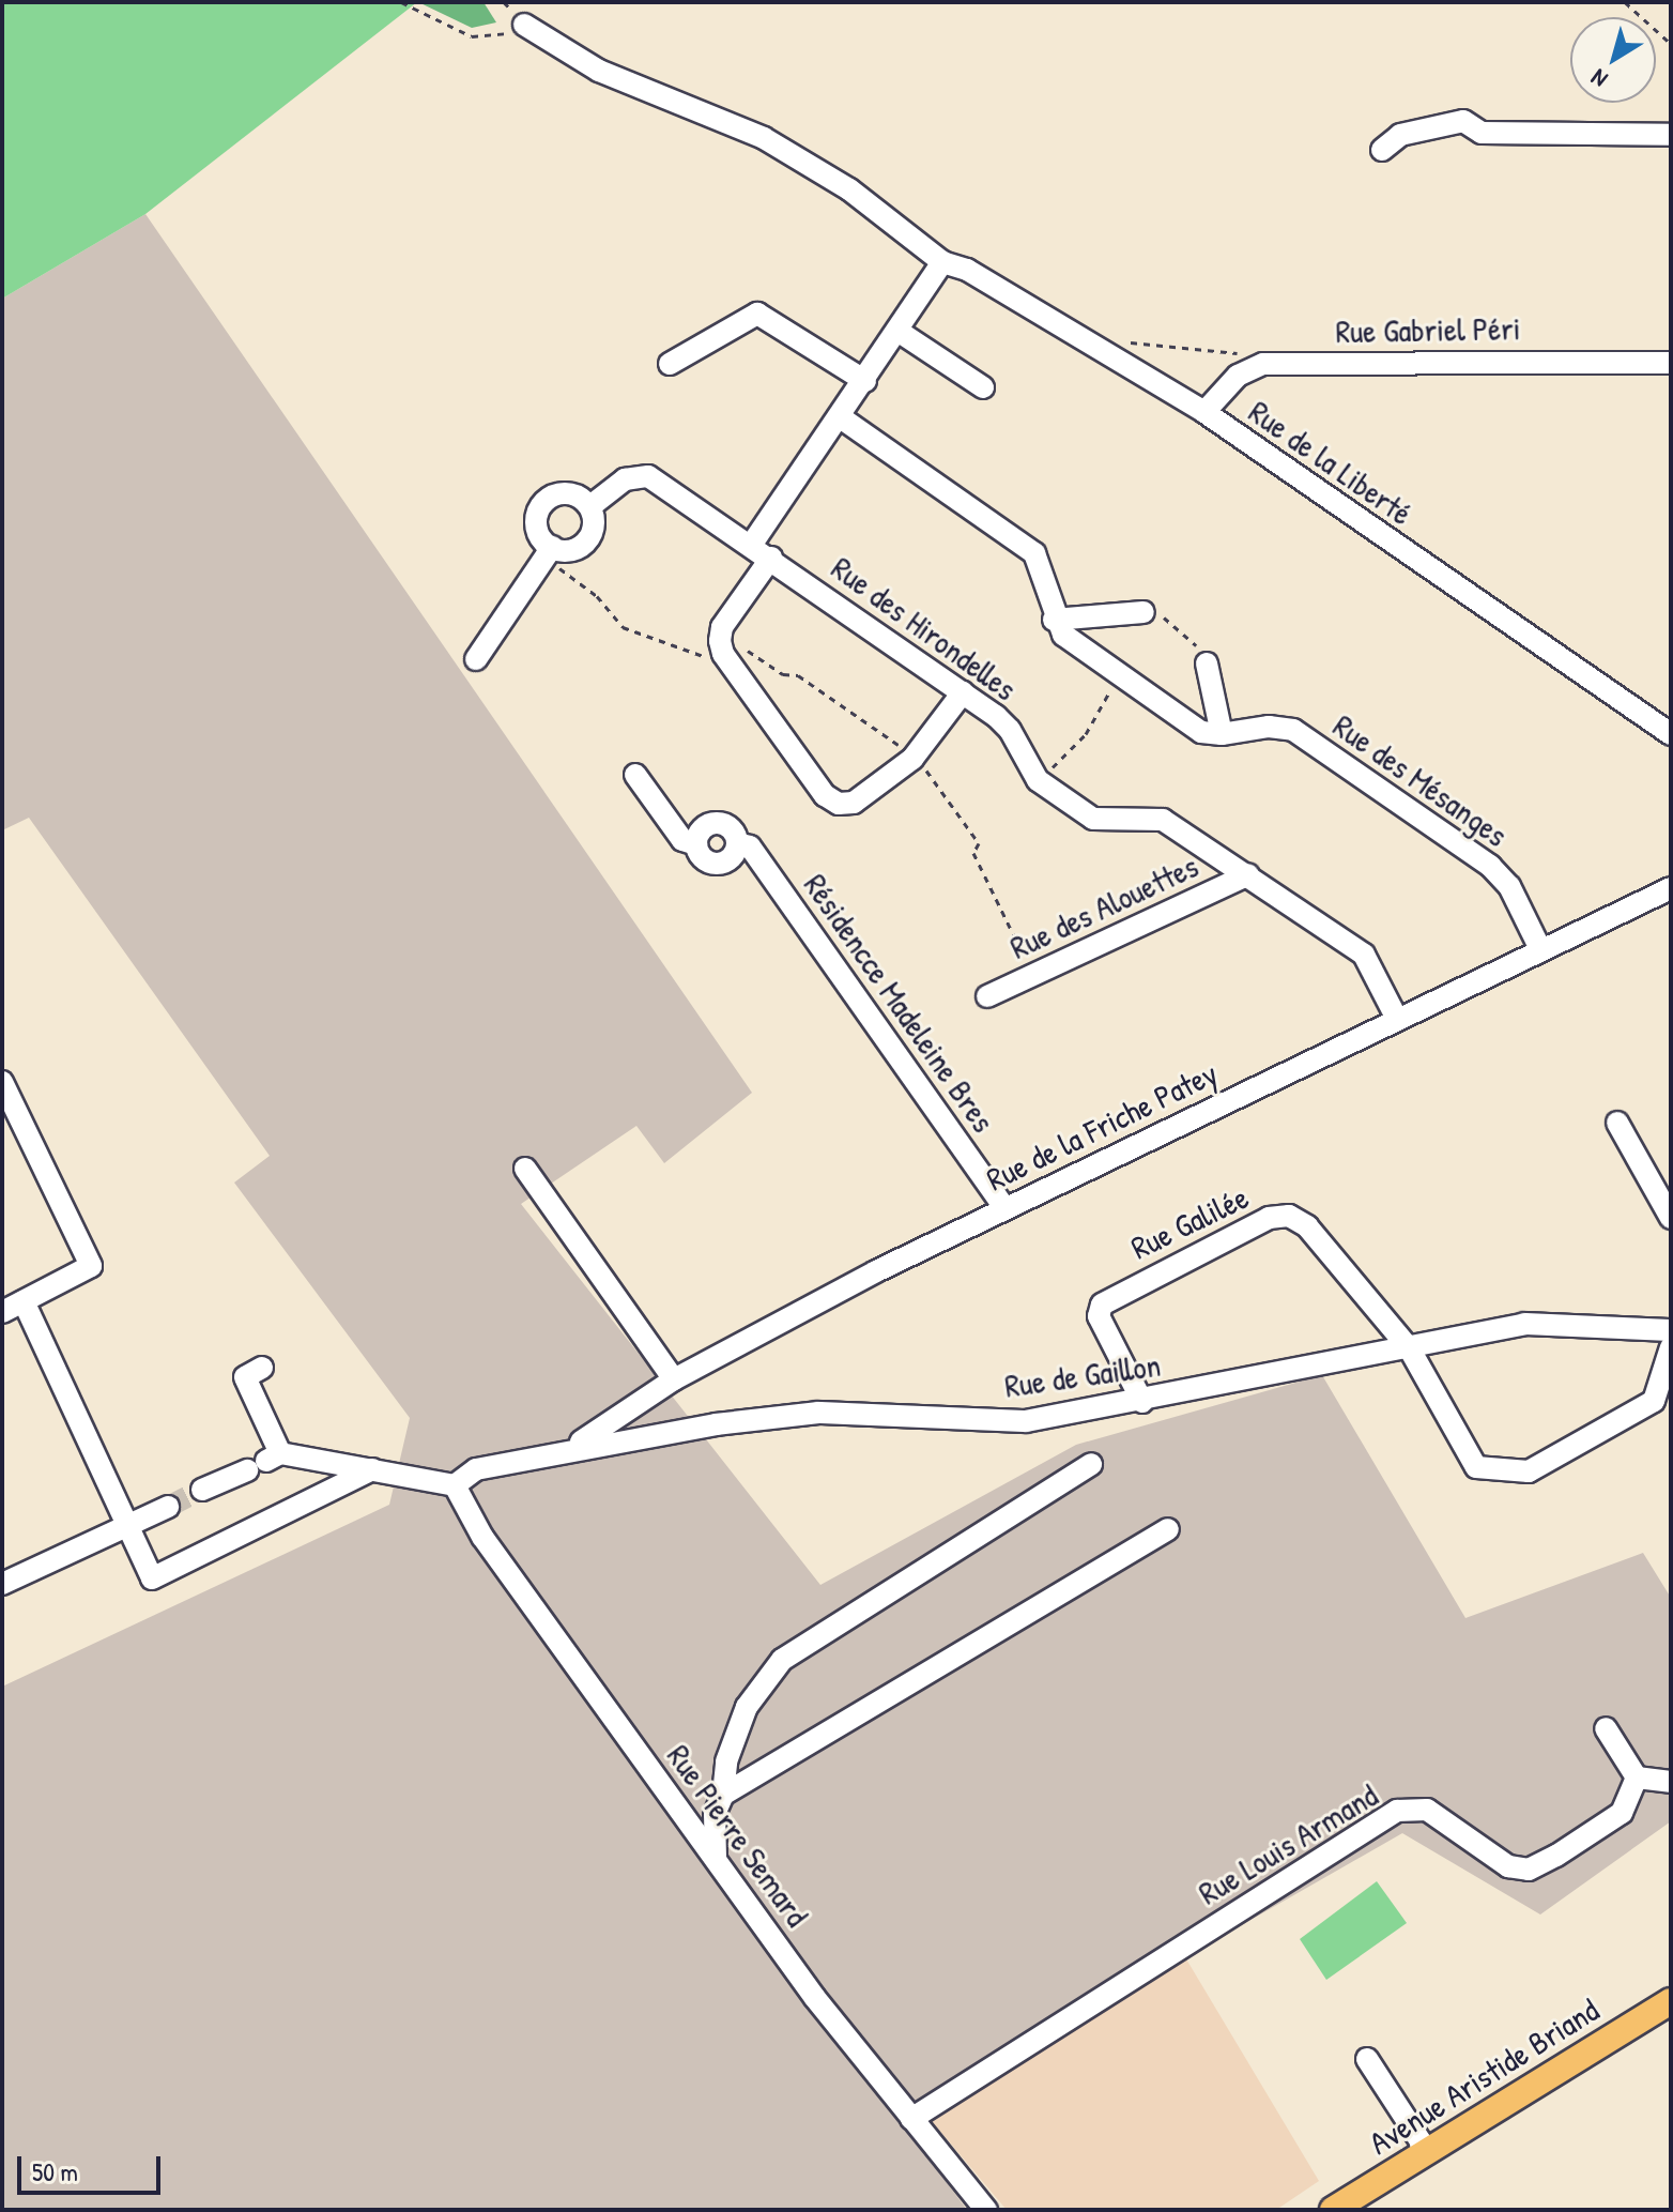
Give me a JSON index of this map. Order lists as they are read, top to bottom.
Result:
{
  "streets": {
    "main road": ["Avenue Aristide Briand"],
    "street": [
      "Rue Gabriel Péri",
      "Rue de la Liberté",
      "Rue des Hirondelles",
      "Rue des Mésanges",
      "Rue des Alouettes",
      "Résidencce Madeleine Bres",
      "Rue de la Friche Patey",
      "Rue Galilée",
      "Rue de Gaillon",
      "Rue Pierre Semard",
      "Rue Louis Armand"
    ]
  },
  "crossings": [
    ["Rue des Hirondelles", "Rue des Alouettes"],
    ["Rue des Hirondelles", "Rue de la Friche Patey"],
    ["Rue des Mésanges", "Rue de la Friche Patey"],
    ["Résidencce Madeleine Bres", "Rue de la Friche Patey"],
    ["Rue de la Friche Patey", "Rue de Gaillon"],
    ["Rue Galilée", "Rue de Gaillon"],
    ["Rue de Gaillon", "Rue Pierre Semard"],
    ["Rue Pierre Semard", "Rue Louis Armand"]
  ],
  "scale_bar": "50 m",
  "north": "bottom left"
}
